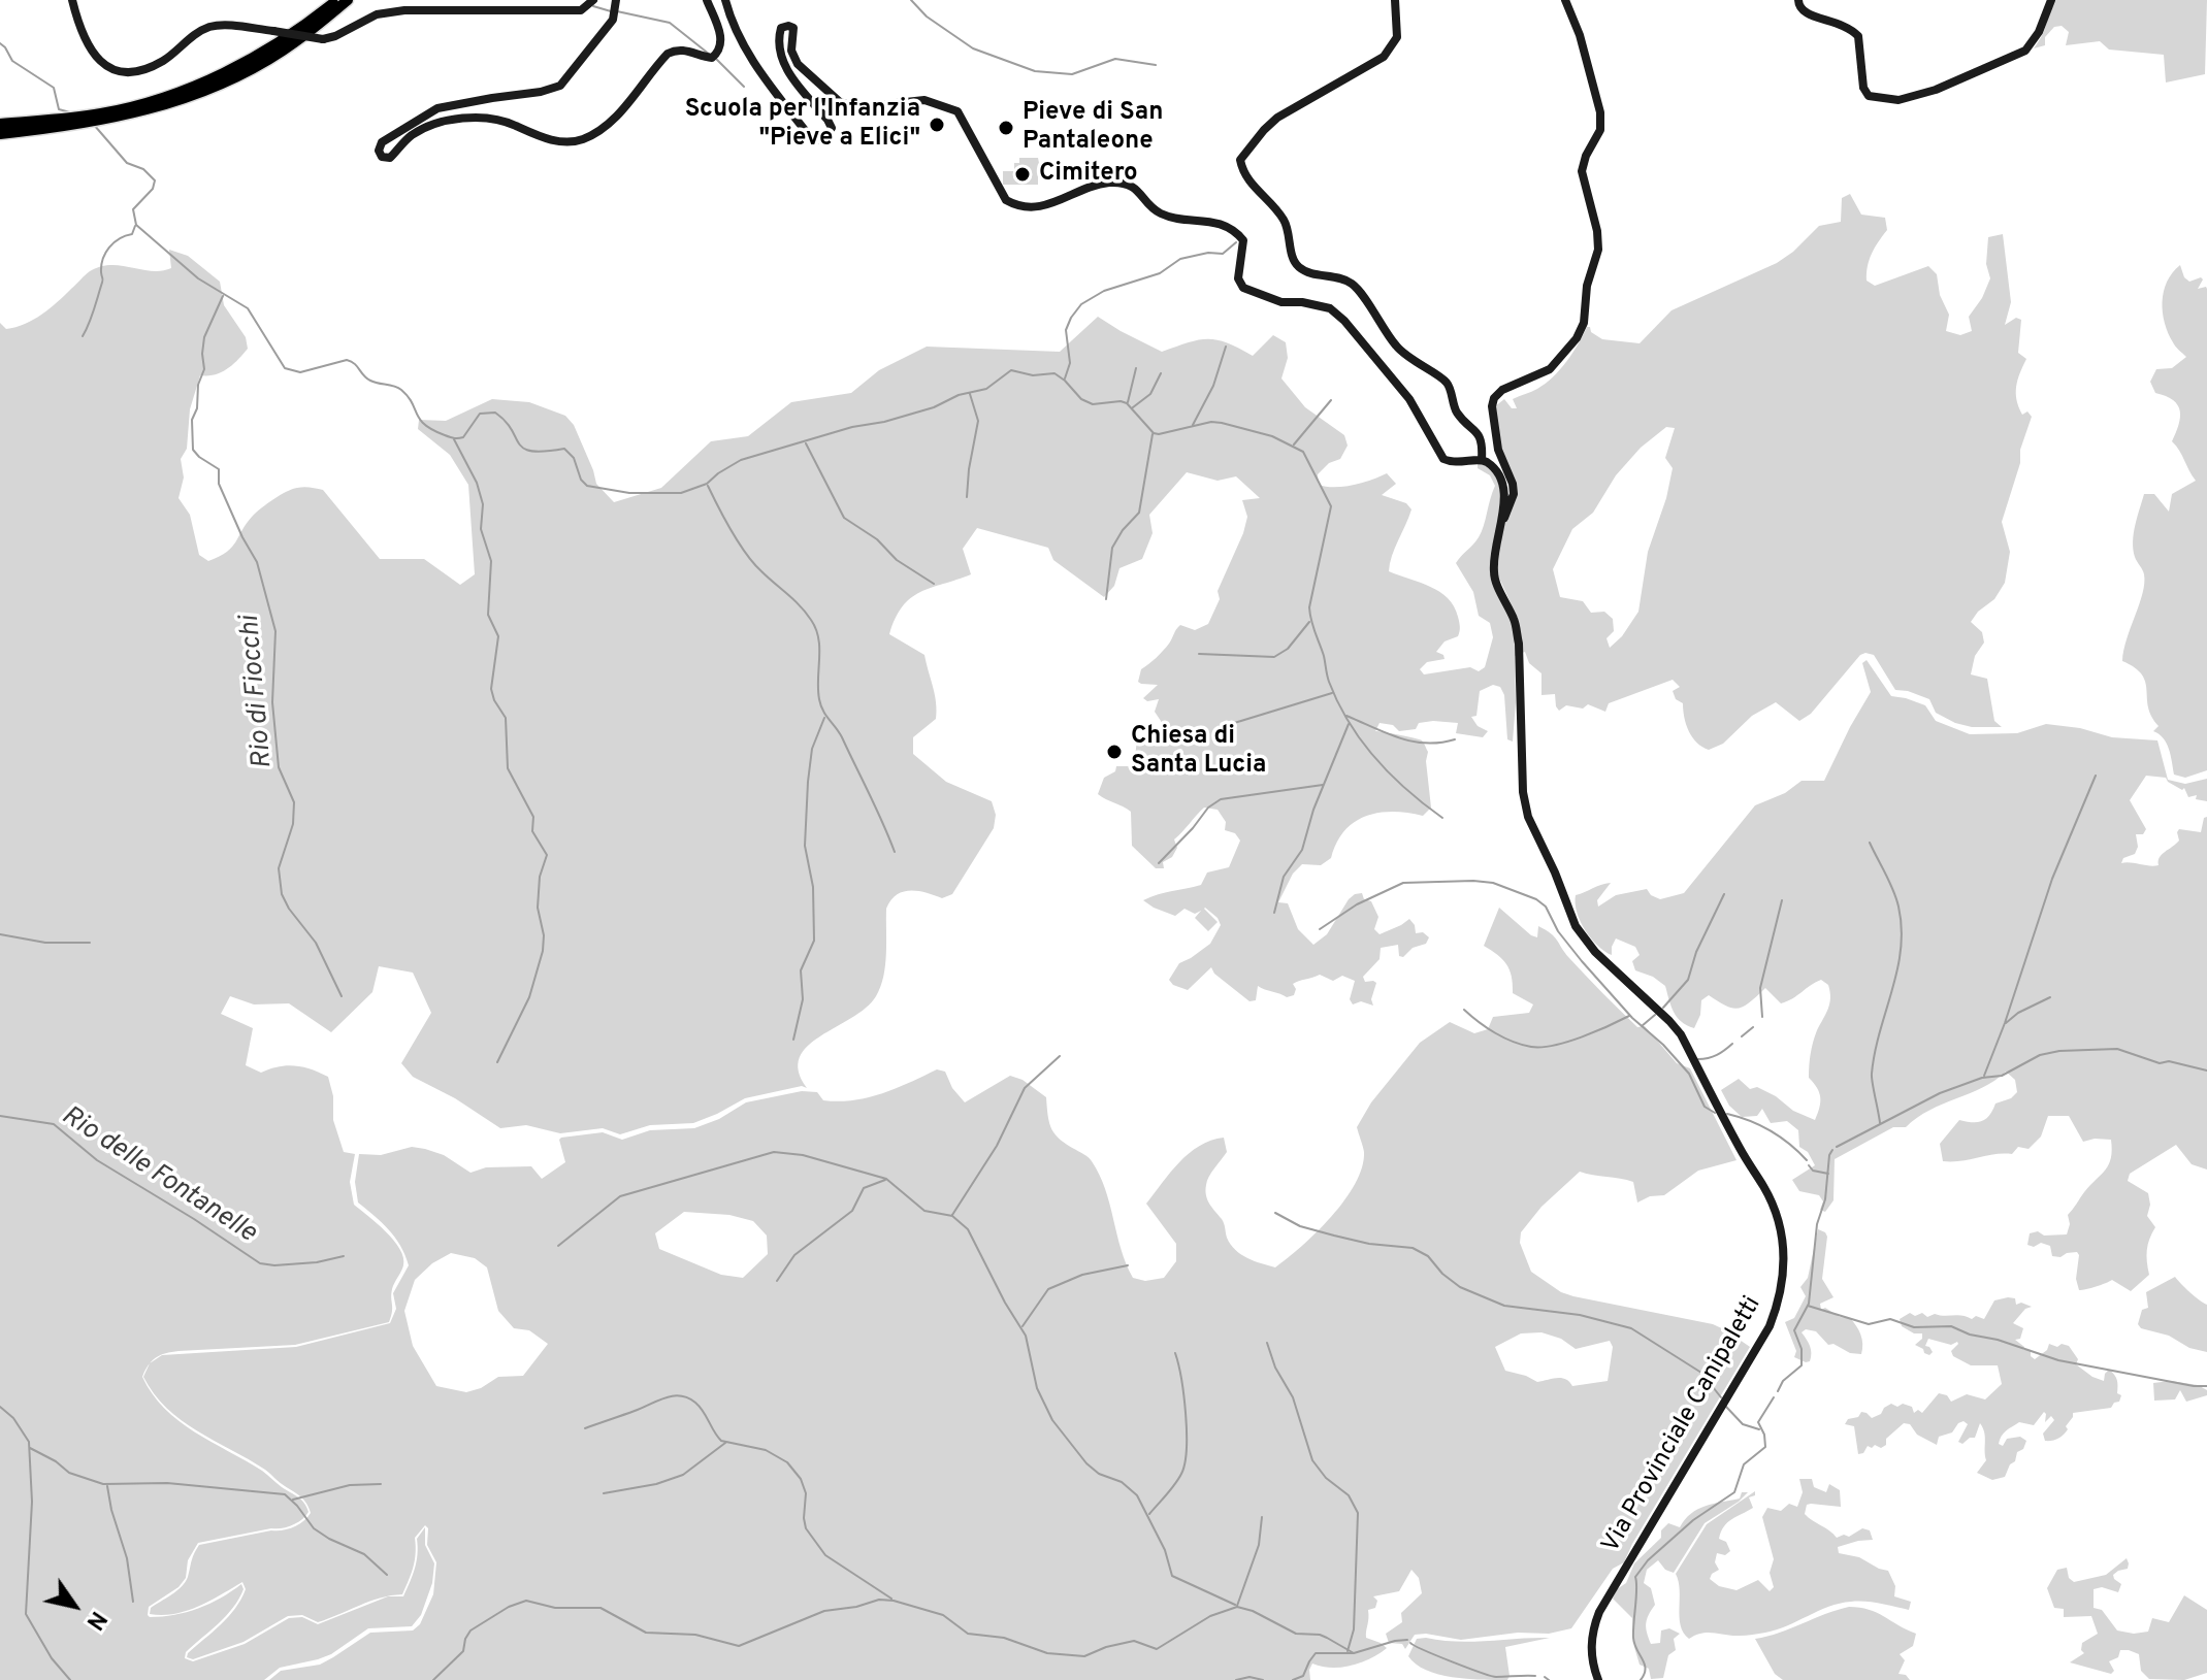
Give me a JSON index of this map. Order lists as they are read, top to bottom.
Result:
{
  "streets": {
    "street": ["Via Provinciale Canipaletti"]
  },
  "water": ["Rio di Fiocchi", "Rio delle Fontanelle"],
  "places": [
    "Scuola per l'Infanzia \"Pieve a Elici\"",
    "Pieve di San Pantaleone",
    "Cimitero",
    "Chiesa di Santa Lucia"
  ],
  "north": "bottom right"
}
